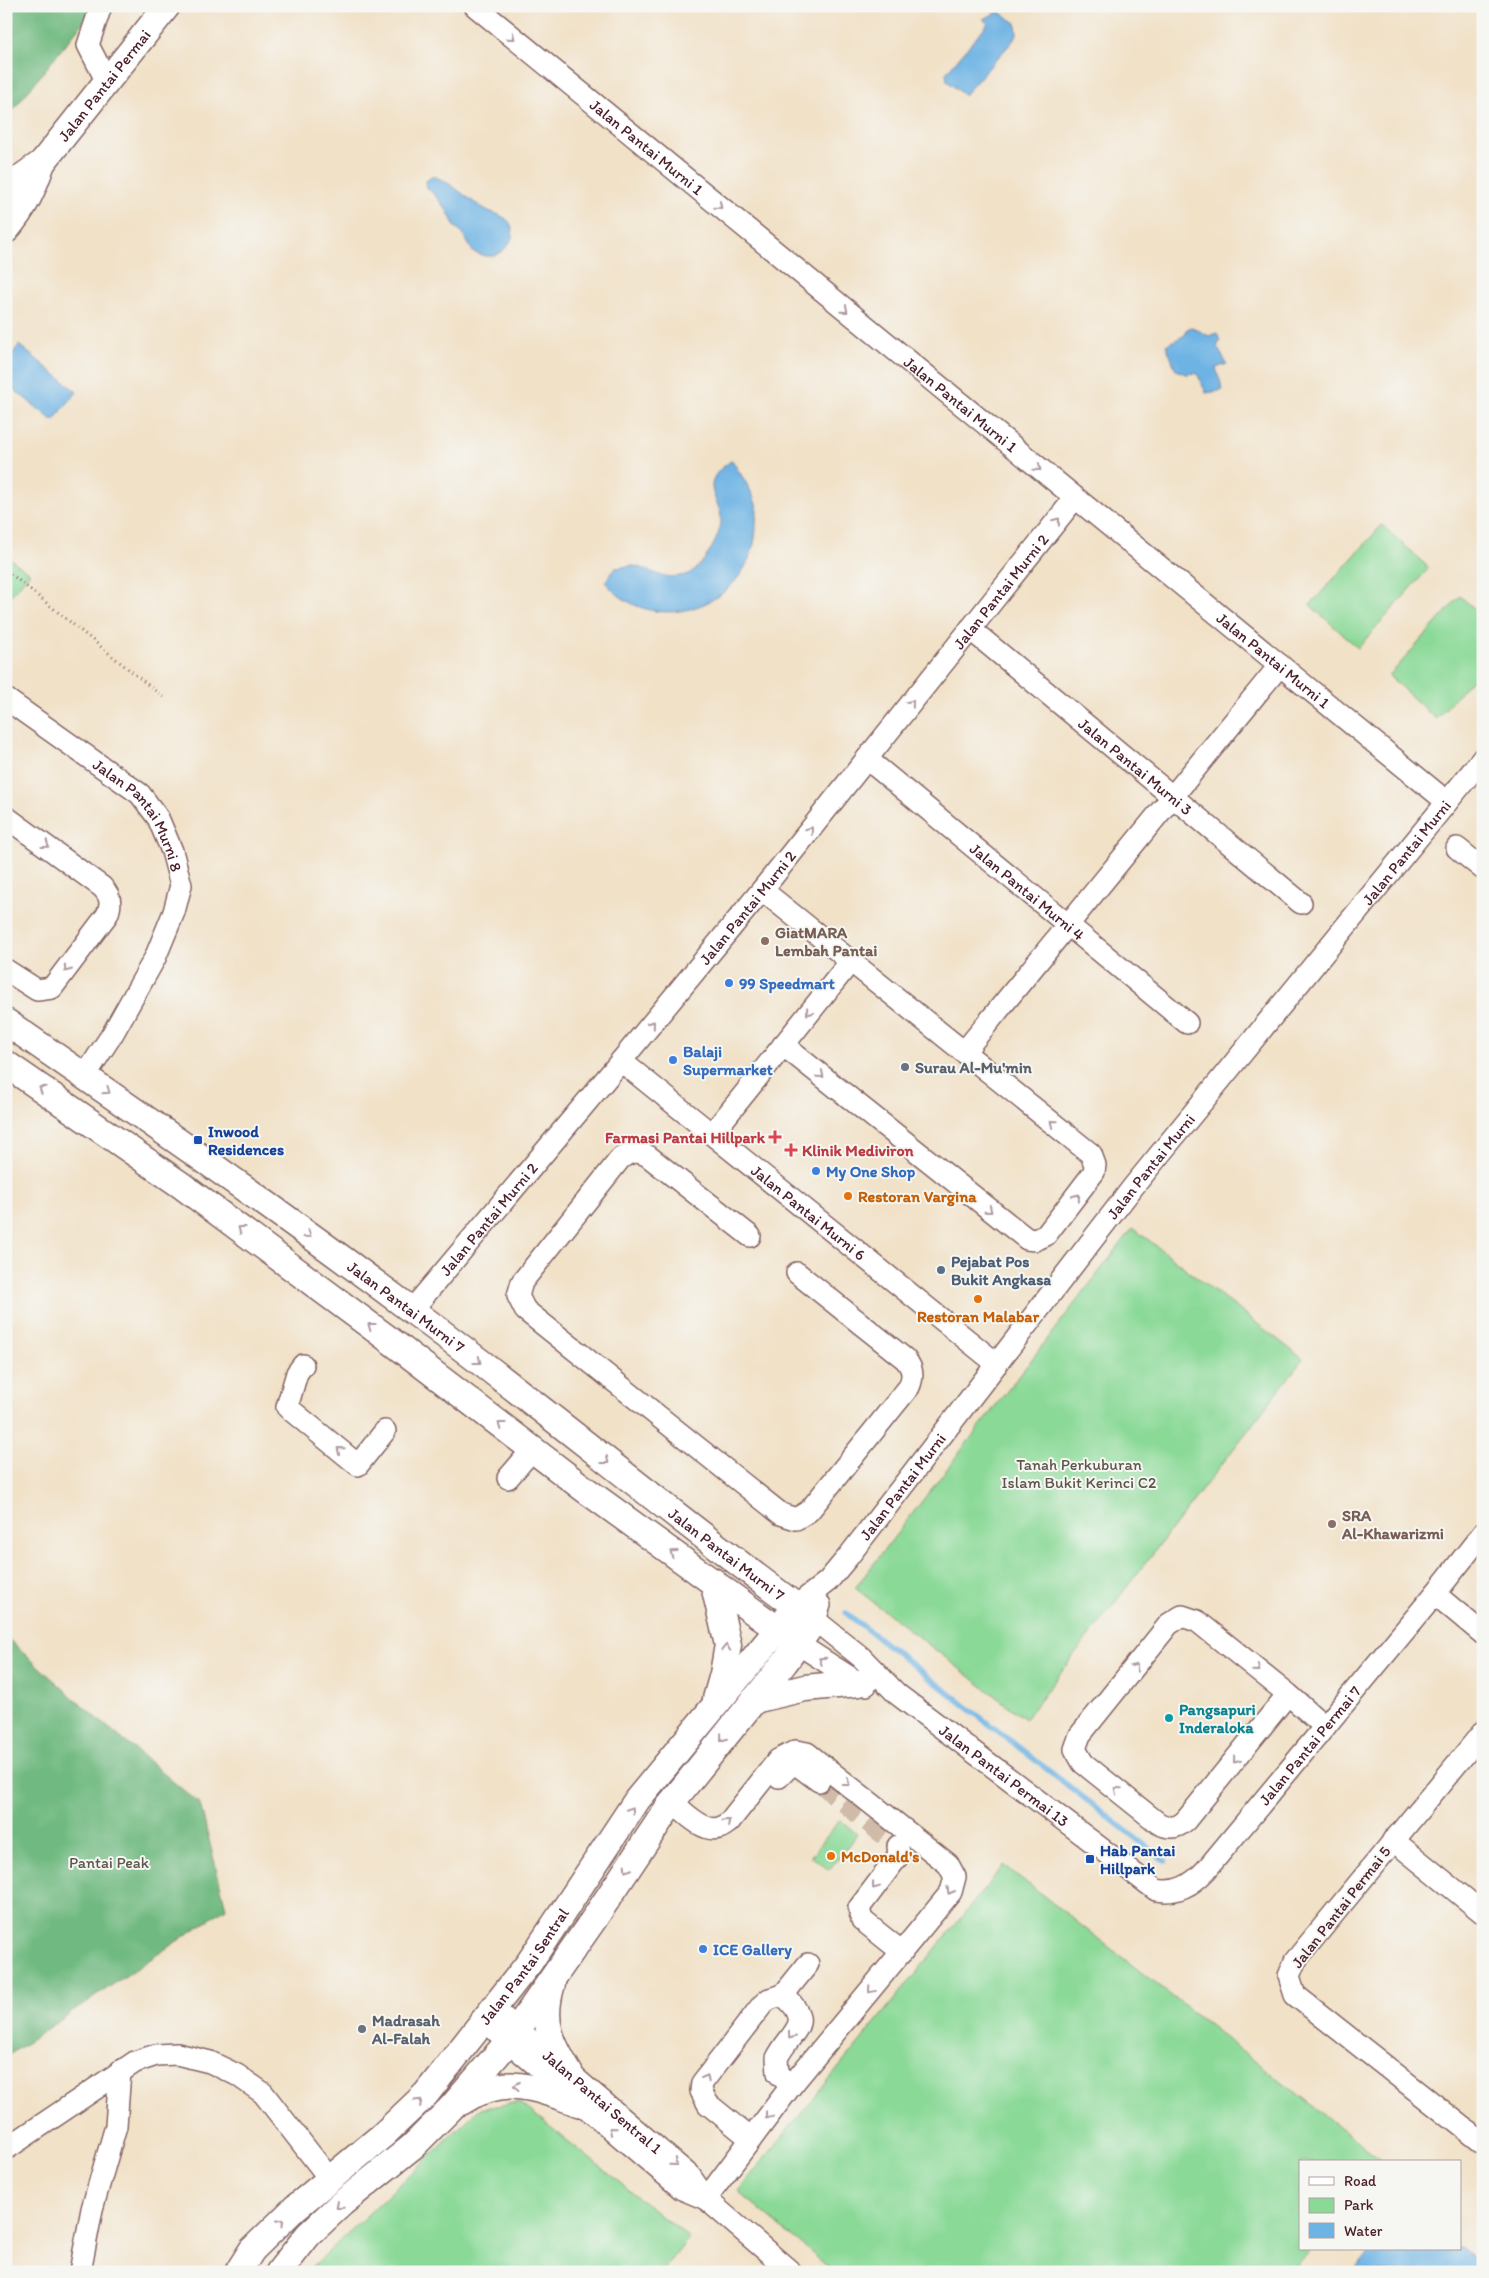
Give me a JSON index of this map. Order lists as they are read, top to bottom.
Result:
{
  "streets": {
    "main road": ["Jalan Pantai Permai", "Jalan Pantai Murni 7", "Jalan Pantai Sentral"],
    "street": [
      "Jalan Pantai Murni 1",
      "Jalan Pantai Murni 2",
      "Jalan Pantai Murni 3",
      "Jalan Pantai Murni 8",
      "Jalan Pantai Murni",
      "Jalan Pantai Murni 4",
      "Jalan Pantai Murni 6",
      "Jalan Pantai Permai 7",
      "Jalan Pantai Permai 13",
      "Jalan Pantai Permai 5",
      "Jalan Pantai Sentral 1"
    ]
  },
  "crossings": [
    ["Jalan Pantai Murni 1", "Jalan Pantai Murni 2"],
    ["Jalan Pantai Murni 1", "Jalan Pantai Murni"],
    ["Jalan Pantai Murni 2", "Jalan Pantai Murni 3"],
    ["Jalan Pantai Murni 2", "Jalan Pantai Murni 4"],
    ["Jalan Pantai Murni 2", "Jalan Pantai Murni 6"],
    ["Jalan Pantai Murni 2", "Jalan Pantai Murni 7"],
    ["Jalan Pantai Murni 8", "Jalan Pantai Murni 7"],
    ["Jalan Pantai Murni", "Jalan Pantai Murni 6"],
    ["Jalan Pantai Murni", "Jalan Pantai Murni 7"],
    ["Jalan Pantai Murni", "Jalan Pantai Permai 13"],
    ["Jalan Pantai Murni 7", "Jalan Pantai Permai 13"],
    ["Jalan Pantai Murni 7", "Jalan Pantai Sentral"],
    ["Jalan Pantai Permai 7", "Jalan Pantai Permai 13"],
    ["Jalan Pantai Permai 13", "Jalan Pantai Sentral"],
    ["Jalan Pantai Sentral", "Jalan Pantai Sentral 1"]
  ],
  "one_way": ["Jalan Pantai Murni 1"],
  "parks": ["Tanah Perkuburan Islam Bukit Kerinci C2", "Pantai Peak"],
  "places": {
    "other": [
      "GiatMARA Lembah Pantai",
      "99 Speedmart",
      "Balaji Supermarket",
      "Surau Al-Mu'min",
      "My One Shop",
      "Restoran Vargina",
      "Pejabat Pos Bukit Angkasa",
      "Restoran Malabar",
      "SRA Al-Khawarizmi",
      "Pangsapuri Inderaloka",
      "McDonald's",
      "ICE Gallery",
      "Madrasah Al-Falah"
    ],
    "health": ["Farmasi Pantai Hillpark", "Klinik Mediviron"],
    "transit": ["Inwood Residences", "Hab Pantai Hillpark"]
  },
  "legend": ["Road", "Park", "Water"]
}
